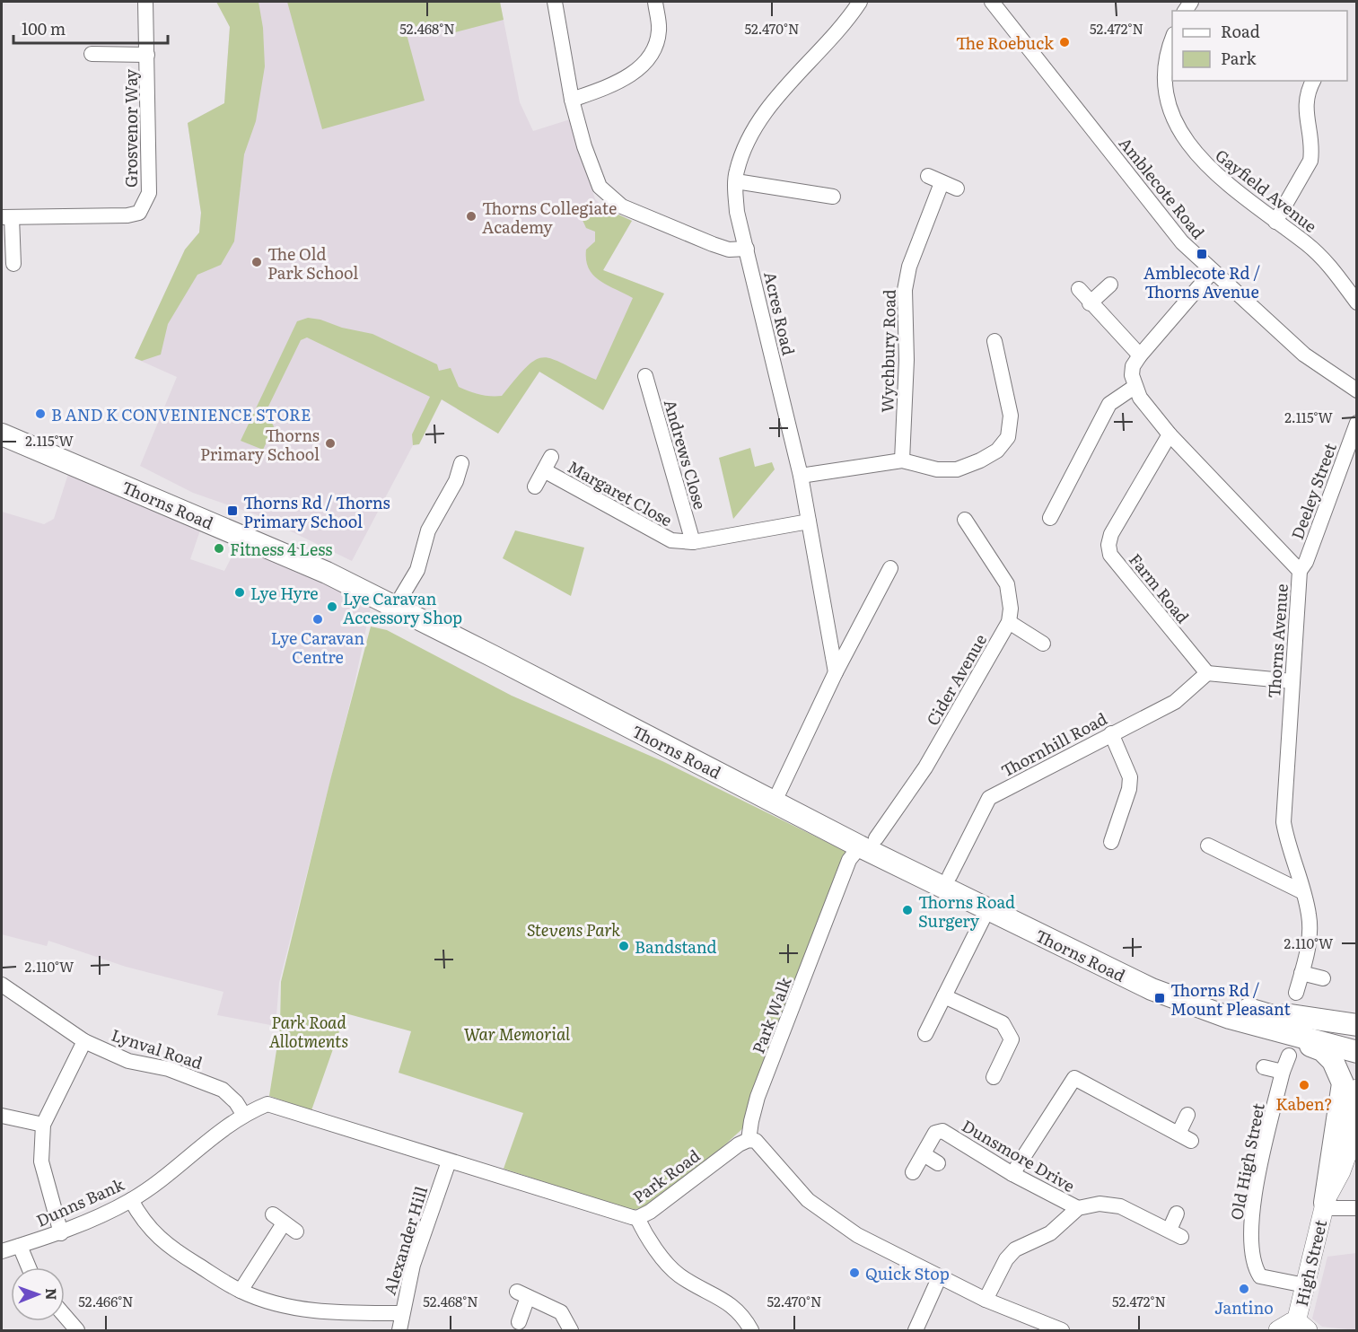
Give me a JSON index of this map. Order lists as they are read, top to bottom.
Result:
{
  "streets": {
    "highway": ["Thorns Road"],
    "main road": ["High Street"],
    "street": [
      "Grosvenor Way",
      "Amblecote Road",
      "Gayfield Avenue",
      "Acres Road",
      "Wychbury Road",
      "Andrews Close",
      "Deeley Street",
      "Margaret Close",
      "Farm Road",
      "Thorns Avenue",
      "Cider Avenue",
      "Thornhill Road",
      "Park Walk",
      "Lynval Road",
      "Dunsmore Drive",
      "Old High Street",
      "Park Road",
      "Dunns Bank",
      "Alexander Hill"
    ]
  },
  "crossings": [
    ["Acres Road", "Margaret Close"],
    ["Andrews Close", "Margaret Close"],
    ["Deeley Street", "Thorns Avenue"],
    ["Thorns Road", "Cider Avenue"],
    ["Thorns Road", "Thornhill Road"],
    ["Thorns Road", "Park Walk"],
    ["Farm Road", "Thorns Avenue"],
    ["Farm Road", "Thornhill Road"],
    ["Cider Avenue", "Park Walk"],
    ["Park Walk", "Park Road"],
    ["Lynval Road", "Park Road"],
    ["Lynval Road", "Dunns Bank"],
    ["Old High Street", "High Street"],
    ["Park Road", "Dunns Bank"],
    ["Park Road", "Alexander Hill"]
  ],
  "parks": ["Stevens Park", "Park Road Allotments", "War Memorial"],
  "places": {
    "other": [
      "The Roebuck",
      "Thorns Collegiate Academy",
      "The Old Park School",
      "B AND K CONVEINIENCE STORE",
      "Thorns Primary School",
      "Fitness 4 Less",
      "Lye Hyre",
      "Lye Caravan Accessory Shop",
      "Lye Caravan Centre",
      "Thorns Road Surgery",
      "Bandstand",
      "Kaben?",
      "Quick Stop",
      "Jantino"
    ],
    "transit": ["Amblecote Rd / Thorns Avenue", "Thorns Rd / Thorns Primary School", "Thorns Rd / Mount Pleasant"]
  },
  "legend": ["Road", "Park"],
  "scale_bar": "100 m",
  "north": "right",
  "coordinates": [
    "52.468°N",
    "52.470°N",
    "52.472°N",
    "2.115°W",
    "2.110°W",
    "52.466°N"
  ]
}
